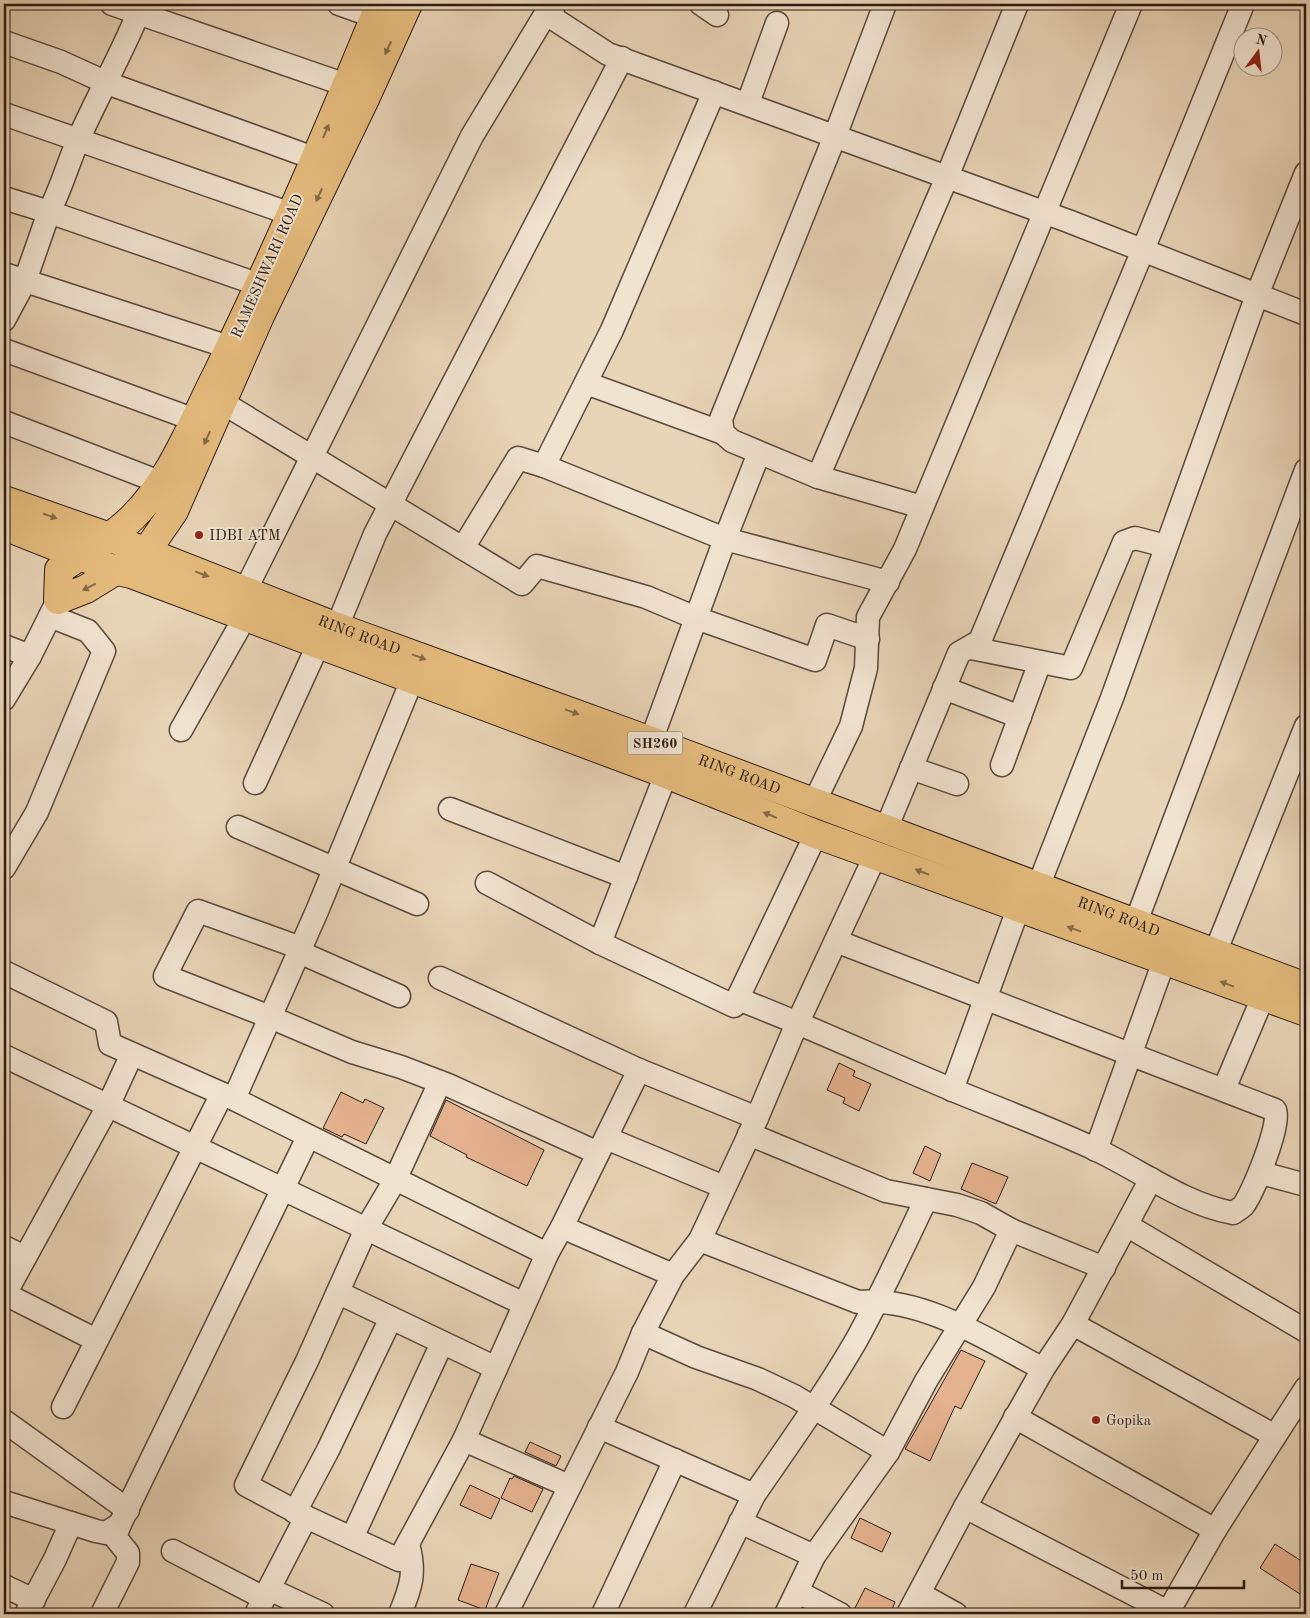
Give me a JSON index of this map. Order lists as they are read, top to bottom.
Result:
{
  "streets": {
    "main road": ["RAMESHWARI ROAD", "RING ROAD", "SH260"]
  },
  "crossings": [
    ["RAMESHWARI ROAD", "RING ROAD"]
  ],
  "places": ["IDBI ATM", "Gopika"],
  "scale_bar": "50 m",
  "north": "top"
}
